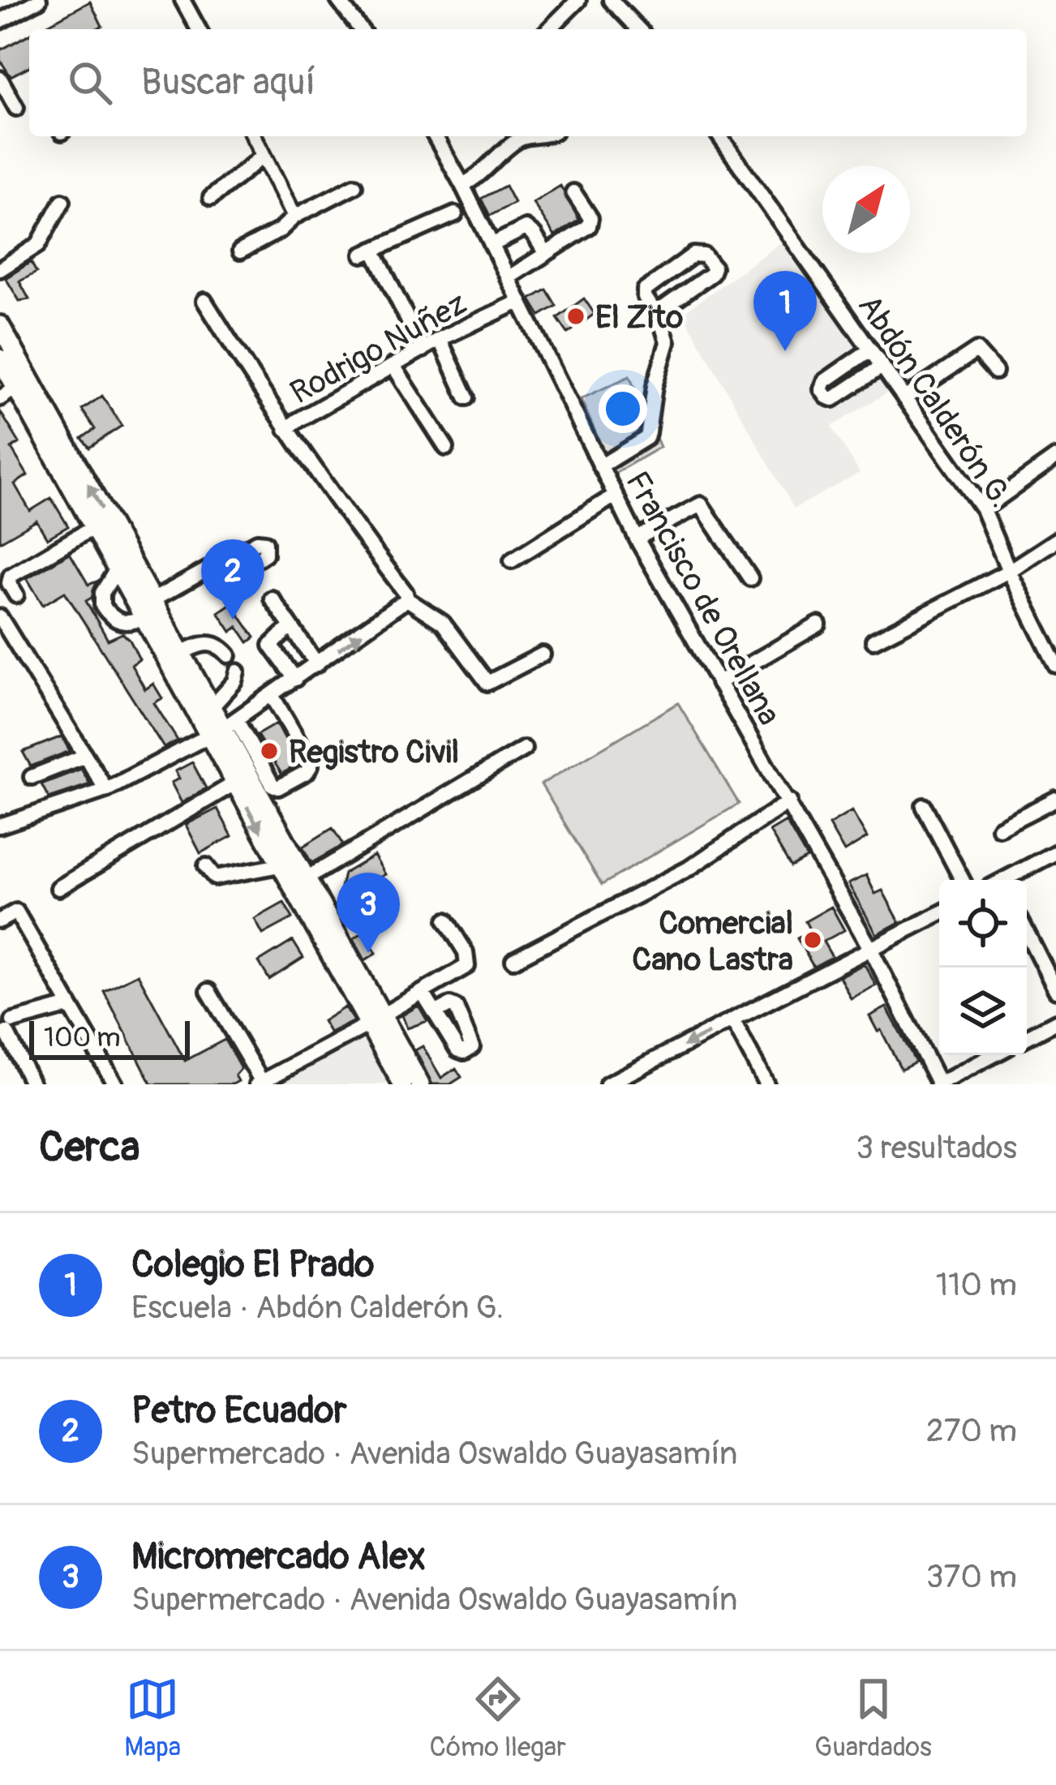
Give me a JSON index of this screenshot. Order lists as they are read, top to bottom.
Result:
{
  "streets": {
    "street": ["Rodrigo Nuñez", "Abdón Calderón G.", "Francisco de Orellana"]
  },
  "crossings": [
    ["Rodrigo Nuñez", "Francisco de Orellana"]
  ],
  "places": ["El Zito", "Registro Civil", "Comercial Cano Lastra"],
  "scale_bar": "100 m",
  "north": "top right",
  "page": {
    "search": "Buscar aquí",
    "pins": ["1", "2", "3"],
    "scale": "100 m",
    "heading": ["Cerca", "3 resultados"],
    "list": [
      {
        "mark": "1",
        "name": "Colegio El Prado",
        "note": "Escuela · Abdón Calderón G.",
        "value": "110 m"
      },
      {
        "mark": "2",
        "name": "Petro Ecuador",
        "note": "Supermercado · Avenida Oswaldo Guayasamín",
        "value": "270 m"
      },
      {
        "mark": "3",
        "name": "Micromercado Alex",
        "note": "Supermercado · Avenida Oswaldo Guayasamín",
        "value": "370 m"
      }
    ],
    "nav": ["Mapa", "Cómo llegar", "Guardados"]
  }
}
